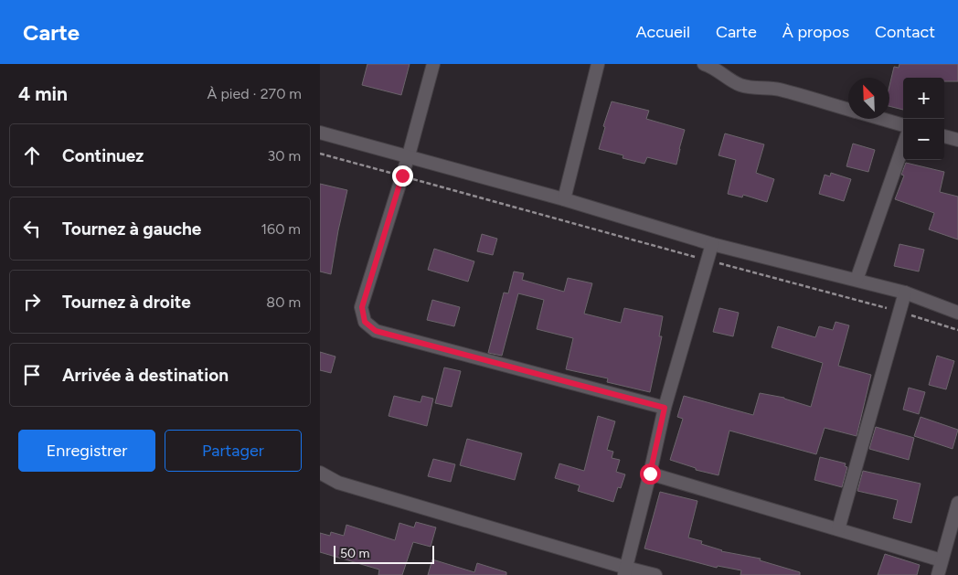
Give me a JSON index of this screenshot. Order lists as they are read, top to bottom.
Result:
{
  "scale_bar": "50 m",
  "north": "top left",
  "page": {
    "header": "Carte",
    "nav": [
      "Accueil",
      "Carte",
      "À propos",
      "Contact"
    ],
    "heading": ["4 min", "À pied · 270 m"],
    "map_buttons": ["+", "−"],
    "list": [
      ["Continuez", "30 m"],
      ["Tournez à gauche", "160 m"],
      ["Tournez à droite", "80 m"],
      "Arrivée à destination"
    ],
    "buttons": ["Enregistrer", "Partager"],
    "scale": "50 m"
  }
}
